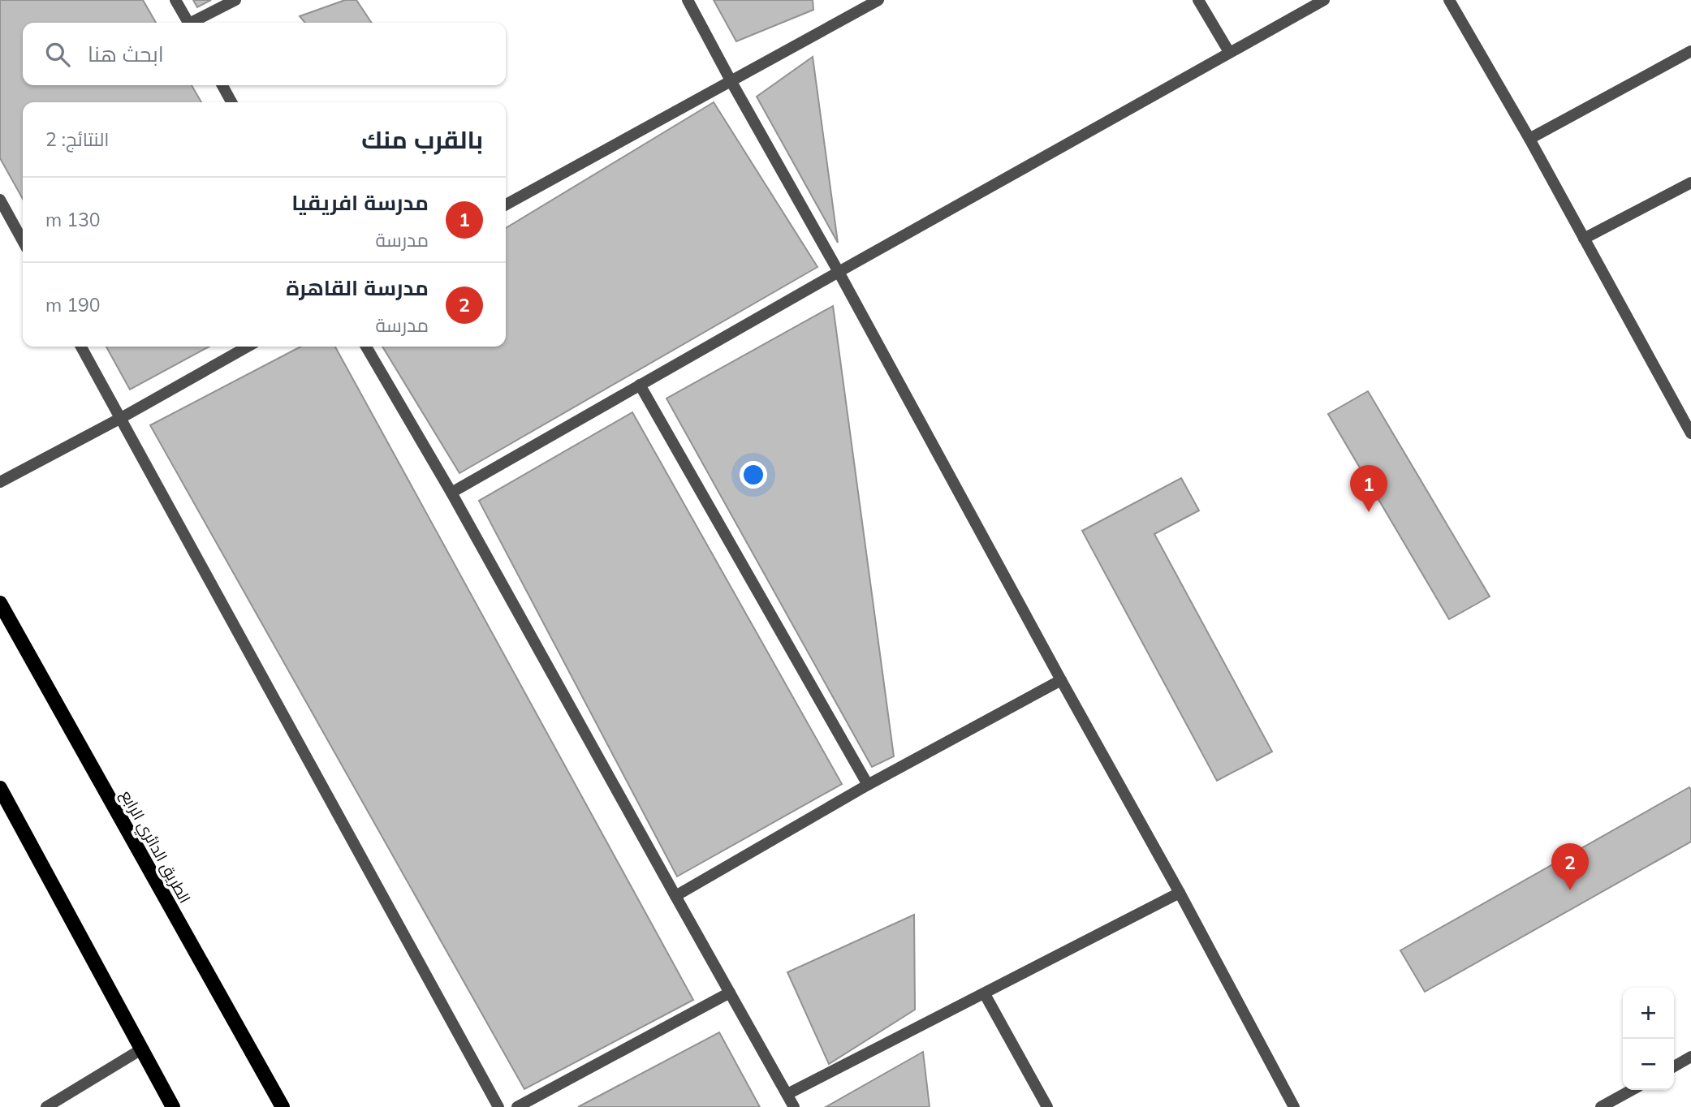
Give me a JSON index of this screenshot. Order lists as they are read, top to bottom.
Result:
{
  "streets": {
    "main road": ["الطريق الدائري الرابع"]
  },
  "page": {
    "search": "ابحث هنا",
    "heading": ["بالقرب منك", "النتائج: 2"],
    "list": [
      {
        "mark": "1",
        "name": "مدرسة افريقيا",
        "note": "مدرسة",
        "value": "130 m"
      },
      {
        "mark": "2",
        "name": "مدرسة القاهرة",
        "note": "مدرسة",
        "value": "190 m"
      }
    ],
    "pins": ["1", "2"],
    "map_buttons": ["+", "−"]
  }
}
